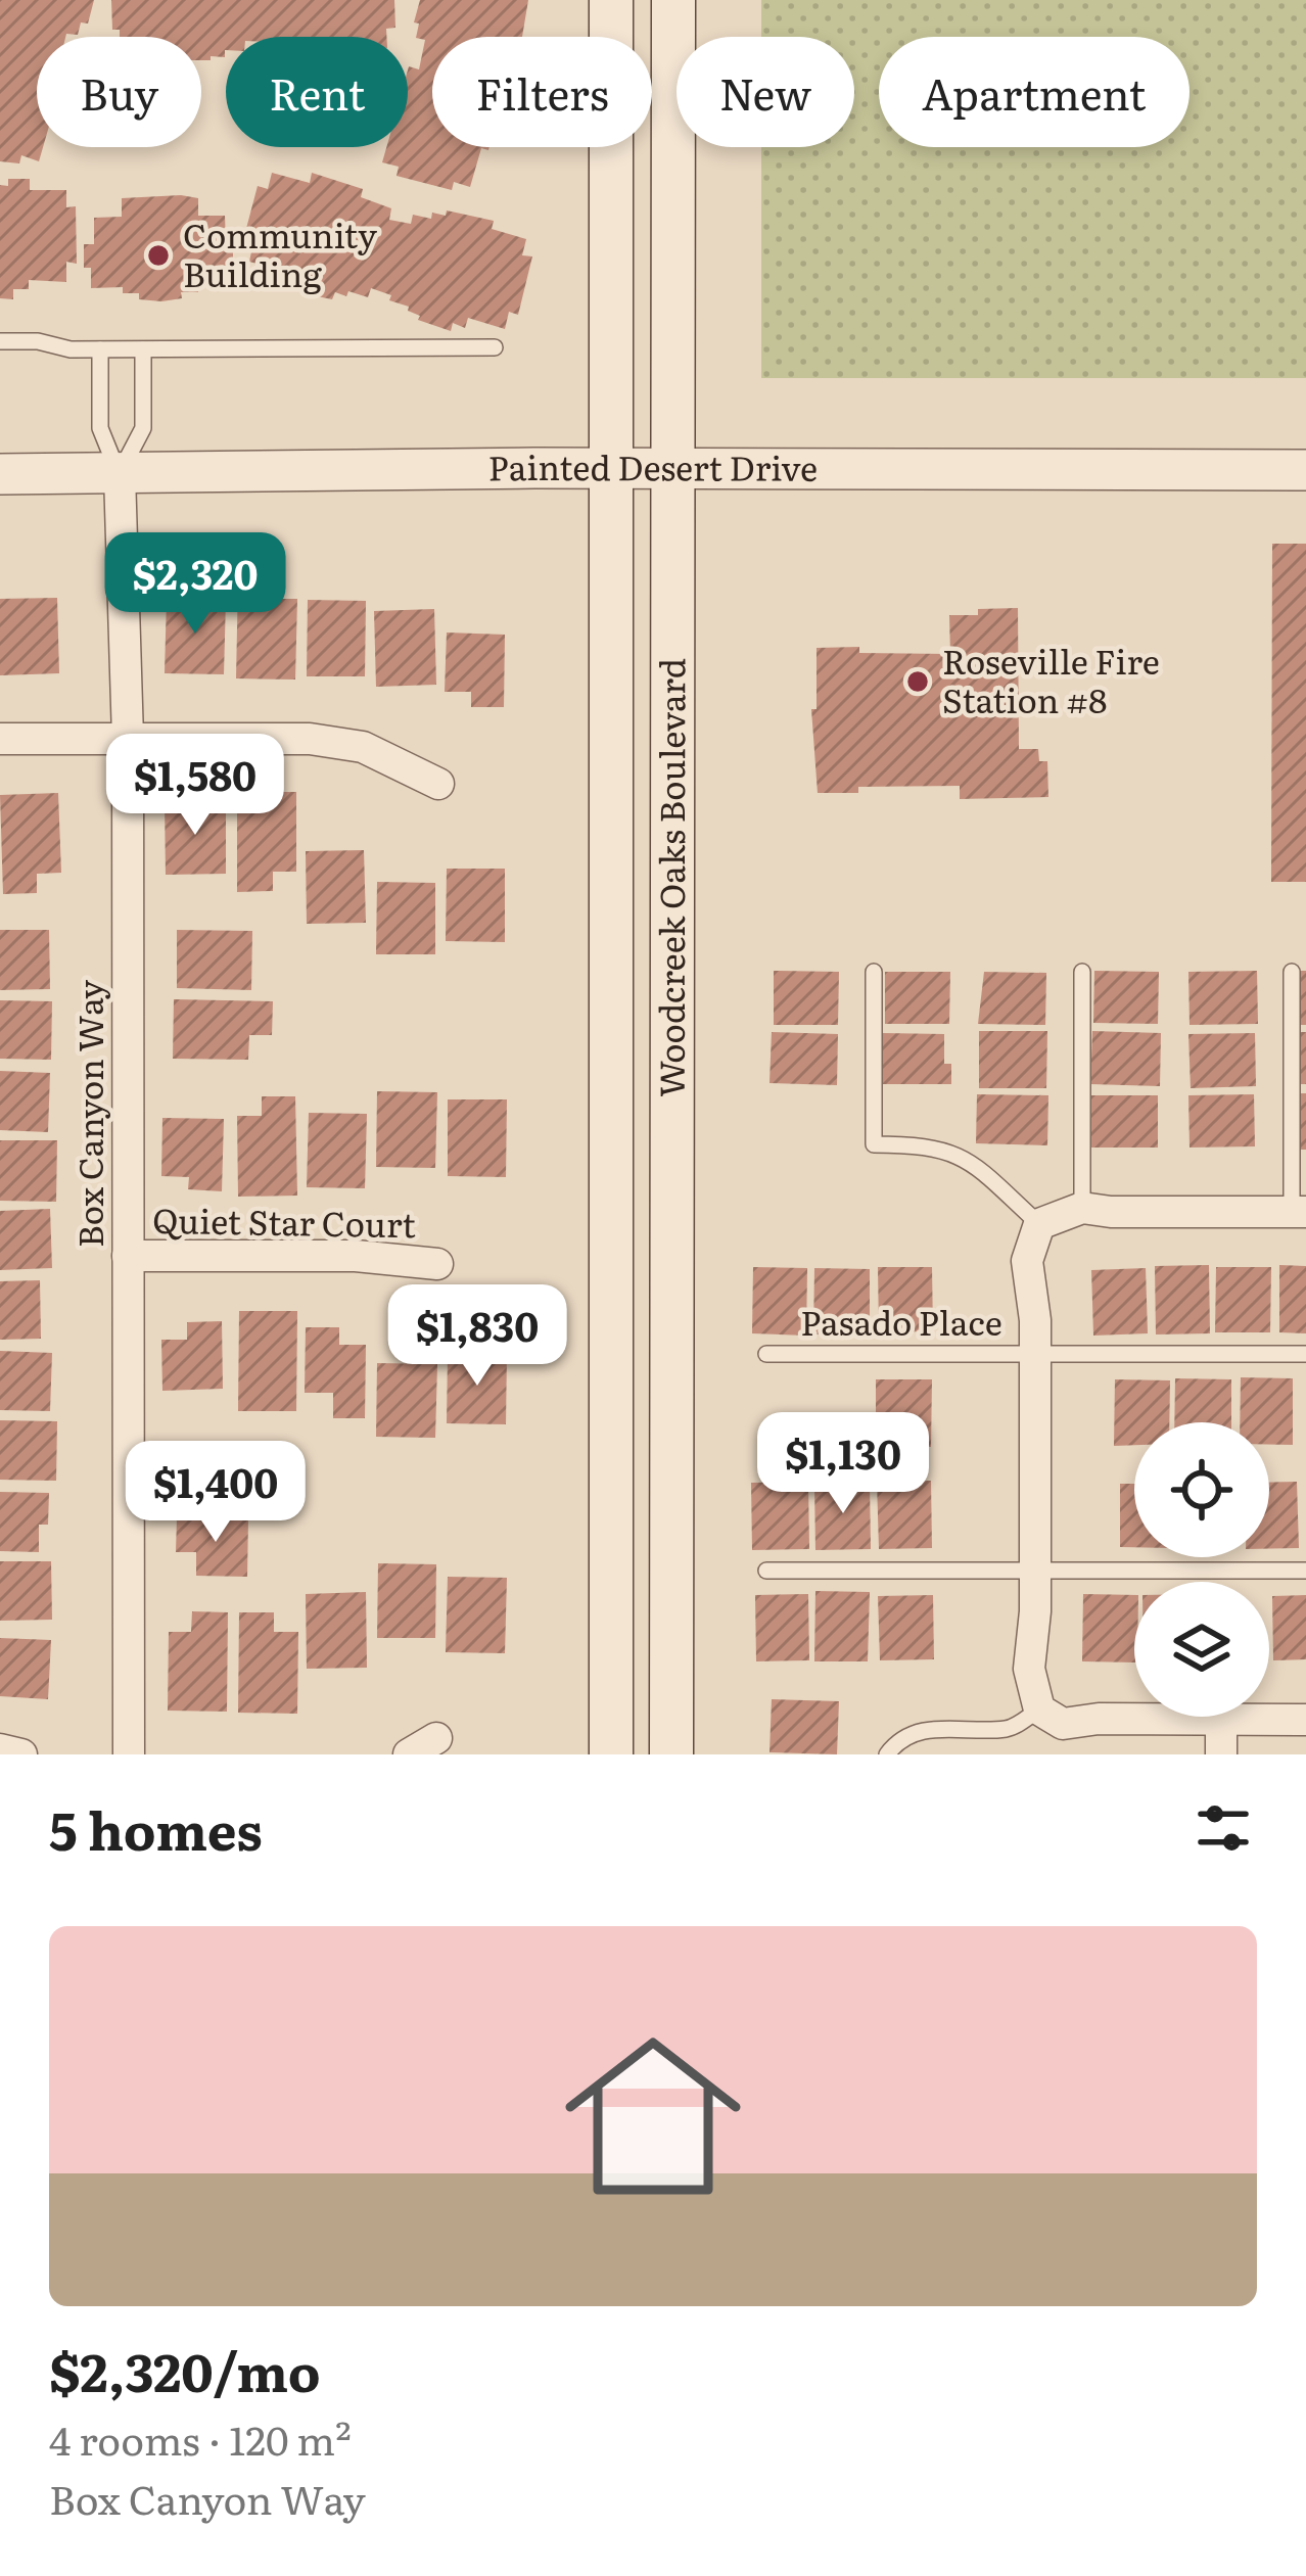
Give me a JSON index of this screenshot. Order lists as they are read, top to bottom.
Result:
{
  "streets": {
    "main road": ["Woodcreek Oaks Boulevard"],
    "street": ["Painted Desert Drive", "Box Canyon Way", "Quiet Star Court"],
    "lane": ["Pasado Place"]
  },
  "crossings": [
    ["Painted Desert Drive", "Woodcreek Oaks Boulevard"],
    ["Painted Desert Drive", "Box Canyon Way"],
    ["Box Canyon Way", "Quiet Star Court"]
  ],
  "places": ["Community Building", "Roseville Fire Station #8"],
  "page": {
    "chip": [
      "Buy",
      "Rent",
      "Filters",
      "New",
      "Apartment"
    ],
    "price": [
      "$2,320",
      "$1,580",
      "$1,830",
      "$1,130",
      "$1,400"
    ],
    "heading": "5 homes",
    "list": [
      {
        "name": "$2,320/mo",
        "note": "4 rooms · 120 m² · Box Canyon Way"
      }
    ]
  }
}
